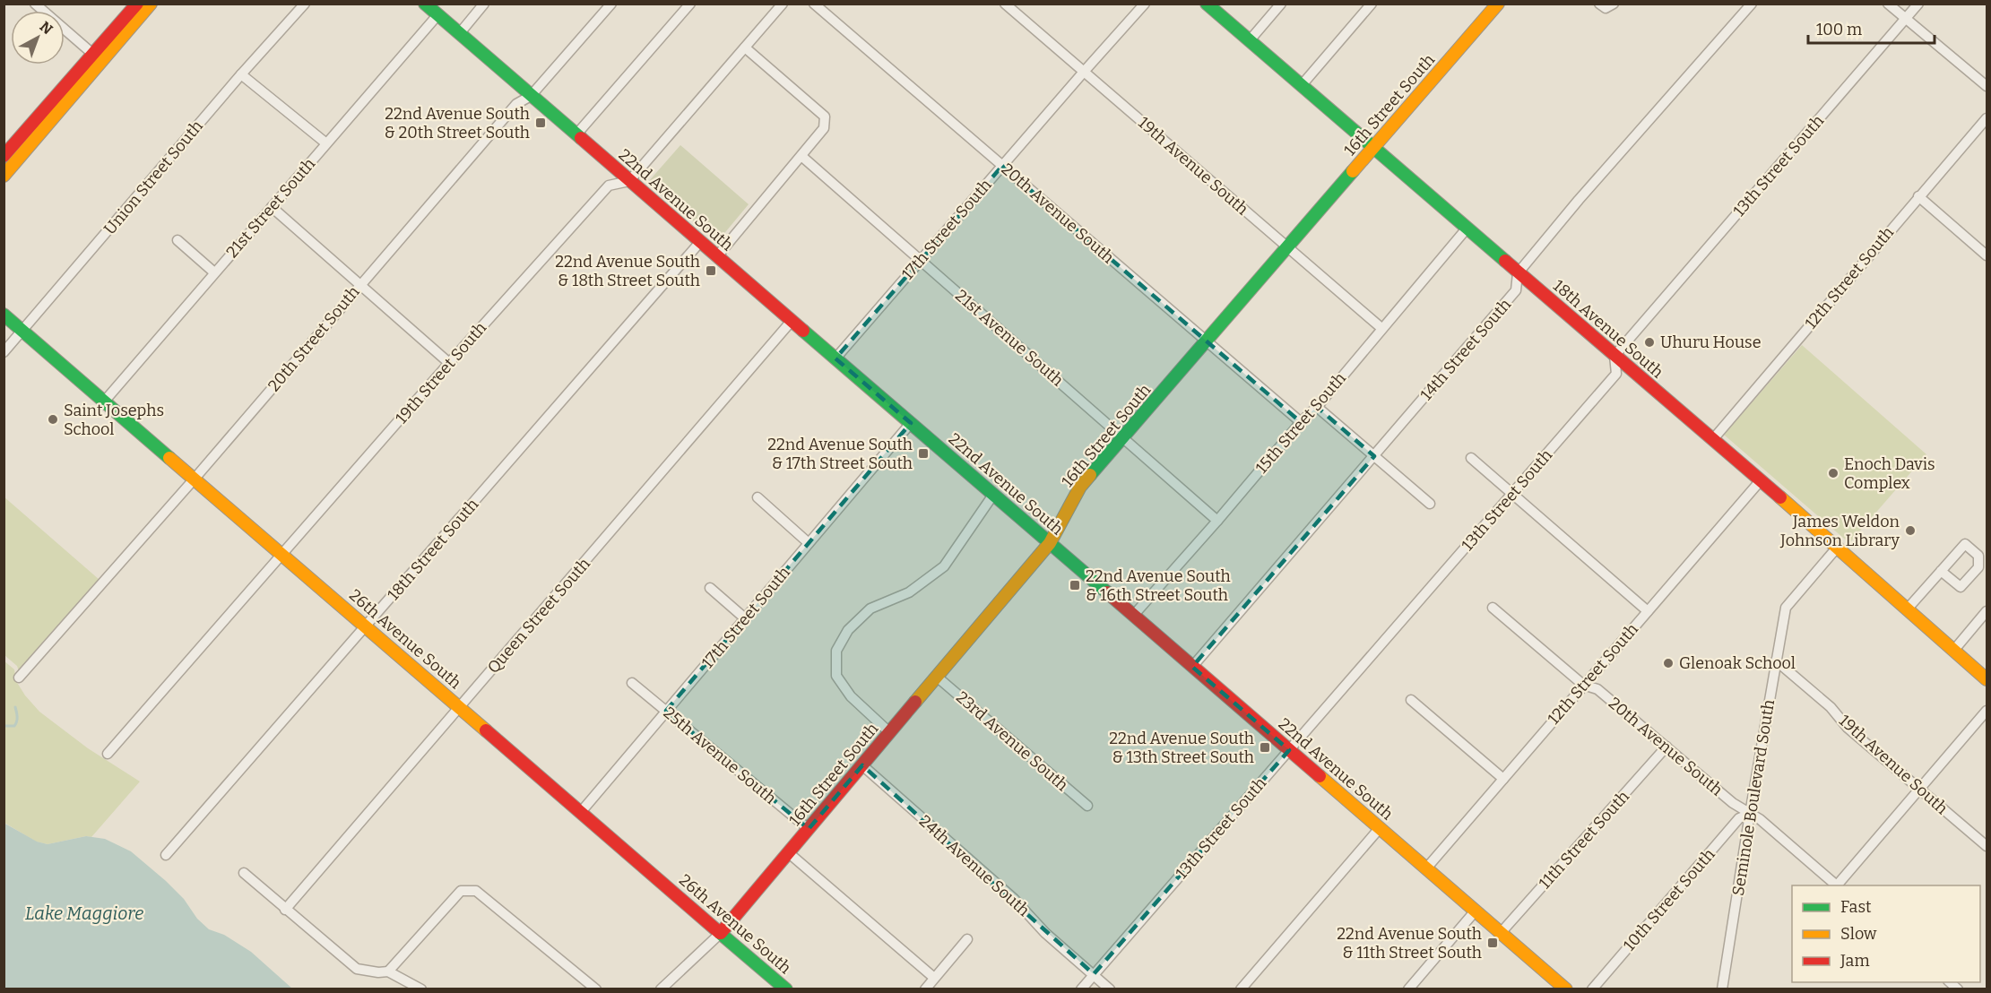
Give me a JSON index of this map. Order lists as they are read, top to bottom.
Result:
{
  "streets": {
    "street": [
      "16th Street South",
      "19th Avenue South",
      "13th Street South",
      "Union Street South",
      "22nd Avenue South",
      "21st Street South",
      "20th Avenue South",
      "17th Street South",
      "12th Street South",
      "18th Avenue South",
      "21st Avenue South",
      "20th Street South",
      "14th Street South",
      "19th Street South",
      "15th Street South",
      "18th Street South",
      "Queen Street South",
      "26th Avenue South",
      "23rd Avenue South",
      "25th Avenue South",
      "Seminole Boulevard South",
      "11th Street South",
      "24th Avenue South",
      "10th Street South"
    ]
  },
  "crossings": [
    ["16th Street South", "19th Avenue South"],
    ["16th Street South", "22nd Avenue South"],
    ["16th Street South", "20th Avenue South"],
    ["16th Street South", "18th Avenue South"],
    ["16th Street South", "21st Avenue South"],
    ["16th Street South", "26th Avenue South"],
    ["16th Street South", "23rd Avenue South"],
    ["16th Street South", "25th Avenue South"],
    ["16th Street South", "24th Avenue South"],
    ["19th Avenue South", "17th Street South"],
    ["19th Avenue South", "15th Street South"],
    ["19th Avenue South", "Seminole Boulevard South"],
    ["13th Street South", "22nd Avenue South"],
    ["13th Street South", "18th Avenue South"],
    ["13th Street South", "24th Avenue South"],
    ["Union Street South", "26th Avenue South"],
    ["22nd Avenue South", "21st Street South"],
    ["22nd Avenue South", "17th Street South"],
    ["22nd Avenue South", "12th Street South"],
    ["22nd Avenue South", "20th Street South"],
    ["22nd Avenue South", "14th Street South"],
    ["22nd Avenue South", "19th Street South"],
    ["22nd Avenue South", "15th Street South"],
    ["22nd Avenue South", "18th Street South"],
    ["22nd Avenue South", "Queen Street South"],
    ["22nd Avenue South", "11th Street South"],
    ["21st Street South", "26th Avenue South"],
    ["20th Avenue South", "17th Street South"],
    ["20th Avenue South", "12th Street South"],
    ["20th Avenue South", "15th Street South"],
    ["20th Avenue South", "Seminole Boulevard South"],
    ["20th Avenue South", "11th Street South"],
    ["20th Avenue South", "10th Street South"],
    ["17th Street South", "21st Avenue South"],
    ["17th Street South", "26th Avenue South"],
    ["17th Street South", "25th Avenue South"],
    ["12th Street South", "18th Avenue South"],
    ["18th Avenue South", "14th Street South"],
    ["18th Avenue South", "15th Street South"],
    ["18th Avenue South", "Seminole Boulevard South"],
    ["21st Avenue South", "15th Street South"],
    ["20th Street South", "26th Avenue South"],
    ["19th Street South", "26th Avenue South"],
    ["18th Street South", "26th Avenue South"],
    ["Queen Street South", "26th Avenue South"],
    ["Seminole Boulevard South", "10th Street South"]
  ],
  "water": ["Lake Maggiore"],
  "places": {
    "transit": [
      "22nd Avenue South & 20th Street South",
      "22nd Avenue South & 18th Street South",
      "22nd Avenue South & 17th Street South",
      "22nd Avenue South & 16th Street South",
      "22nd Avenue South & 13th Street South",
      "22nd Avenue South & 11th Street South"
    ],
    "other": [
      "Uhuru House",
      "Saint Josephs School",
      "Enoch Davis Complex",
      "James Weldon Johnson Library",
      "Glenoak School"
    ]
  },
  "legend": ["Fast", "Slow", "Jam"],
  "scale_bar": "100 m",
  "north": "top right"
}
